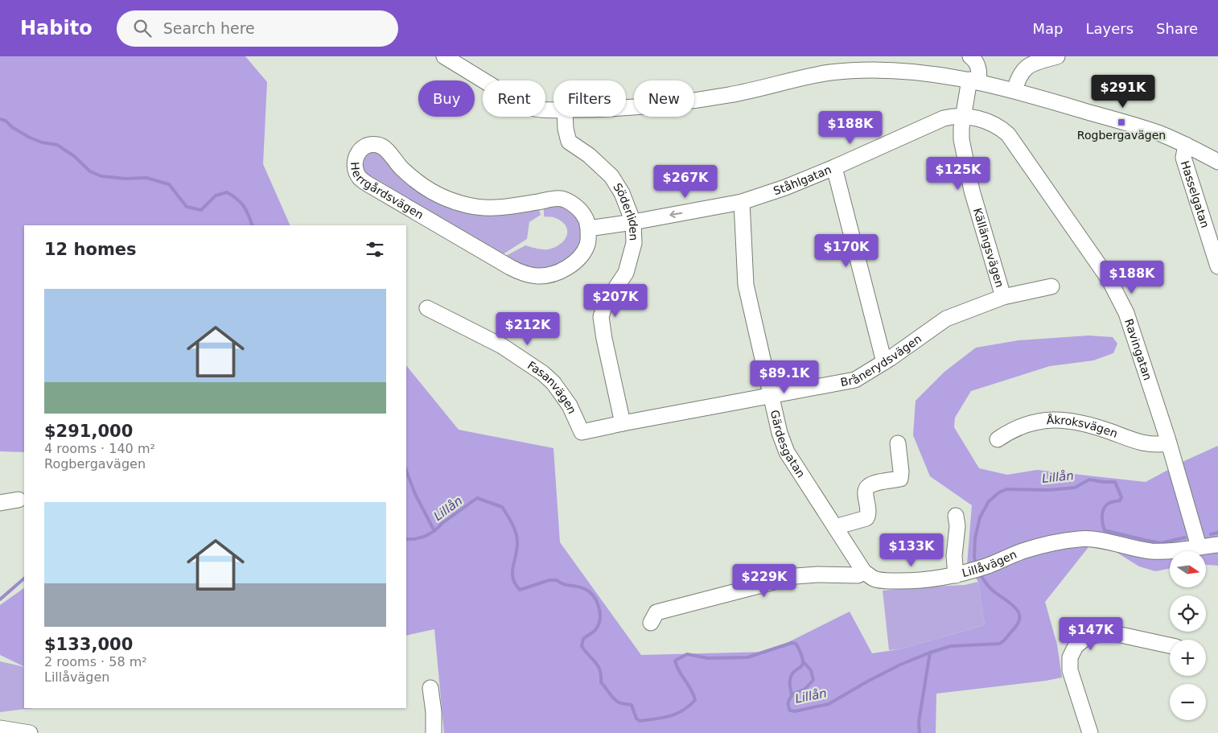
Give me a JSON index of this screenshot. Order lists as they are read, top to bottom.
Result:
{
  "streets": {
    "street": [
      "Ståhlgatan",
      "Herrgårdsvägen",
      "Hasselgatan",
      "Söderliden",
      "Källängsvägen",
      "Ravingatan",
      "Brånerydsvägen",
      "Fasanvägen",
      "Åkroksvägen",
      "Gärdesgatan",
      "Lillåvägen"
    ]
  },
  "crossings": [
    ["Ståhlgatan", "Söderliden"],
    ["Ståhlgatan", "Källängsvägen"],
    ["Ståhlgatan", "Ravingatan"],
    ["Ståhlgatan", "Gärdesgatan"],
    ["Söderliden", "Brånerydsvägen"],
    ["Källängsvägen", "Ravingatan"],
    ["Källängsvägen", "Brånerydsvägen"],
    ["Ravingatan", "Åkroksvägen"],
    ["Ravingatan", "Lillåvägen"],
    ["Brånerydsvägen", "Fasanvägen"],
    ["Brånerydsvägen", "Gärdesgatan"],
    ["Gärdesgatan", "Lillåvägen"]
  ],
  "water": ["Lillån"],
  "places": {
    "transit": ["Rogbergavägen"]
  },
  "north": "right",
  "page": {
    "header": "Habito",
    "search": "Search here",
    "nav": ["Map", "Layers", "Share"],
    "price": [
      "$291K",
      "$188K",
      "$125K",
      "$267K",
      "$170K",
      "$188K",
      "$207K",
      "$212K",
      "$89.1K",
      "$133K",
      "$229K",
      "$147K"
    ],
    "chip": [
      "Buy",
      "Rent",
      "Filters",
      "New"
    ],
    "heading": "12 homes",
    "list": [
      {
        "name": "$291,000",
        "note": "4 rooms · 140 m² · Rogbergavägen"
      },
      {
        "name": "$133,000",
        "note": "2 rooms · 58 m² · Lillåvägen"
      }
    ],
    "map_buttons": ["+", "−"]
  }
}
